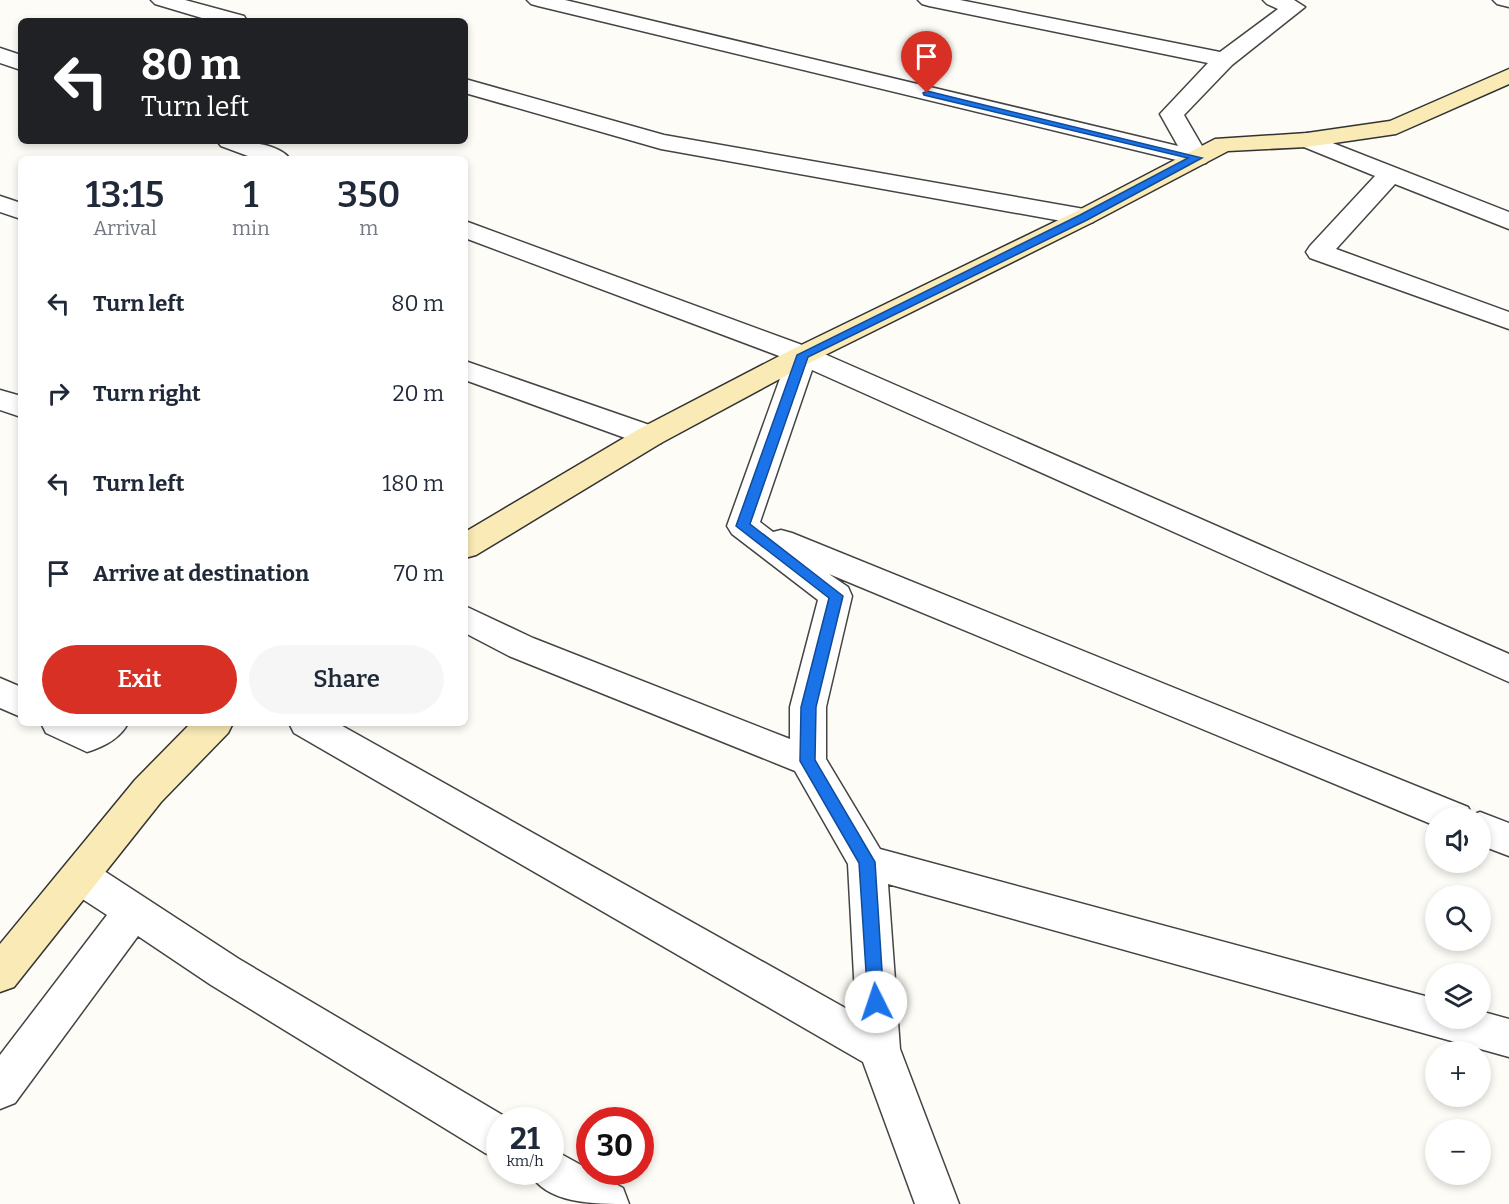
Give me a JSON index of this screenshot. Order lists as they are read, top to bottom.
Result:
{
  "page": {
    "turn": ["80 m", "Turn left"],
    "eta": [
      "13:15",
      "Arrival",
      "1",
      "min",
      "350",
      "m"
    ],
    "list": [
      {
        "name": "Turn left",
        "value": "80 m"
      },
      {
        "name": "Turn right",
        "value": "20 m"
      },
      {
        "name": "Turn left",
        "value": "180 m"
      },
      {
        "name": "Arrive at destination",
        "value": "70 m"
      }
    ],
    "buttons": ["Exit", "Share"],
    "map_buttons": ["+", "−"],
    "speed": "21 km/h",
    "limit": "30"
  }
}
